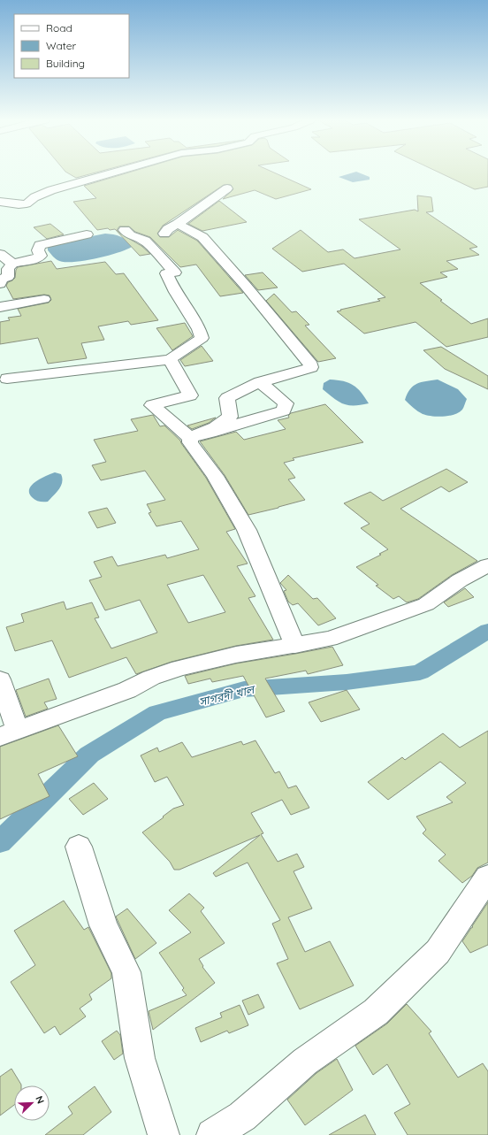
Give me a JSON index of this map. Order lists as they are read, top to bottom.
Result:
{
  "water": ["সাগরদী খাল"],
  "legend": ["Road", "Water", "Building"],
  "north": "top right"
}
